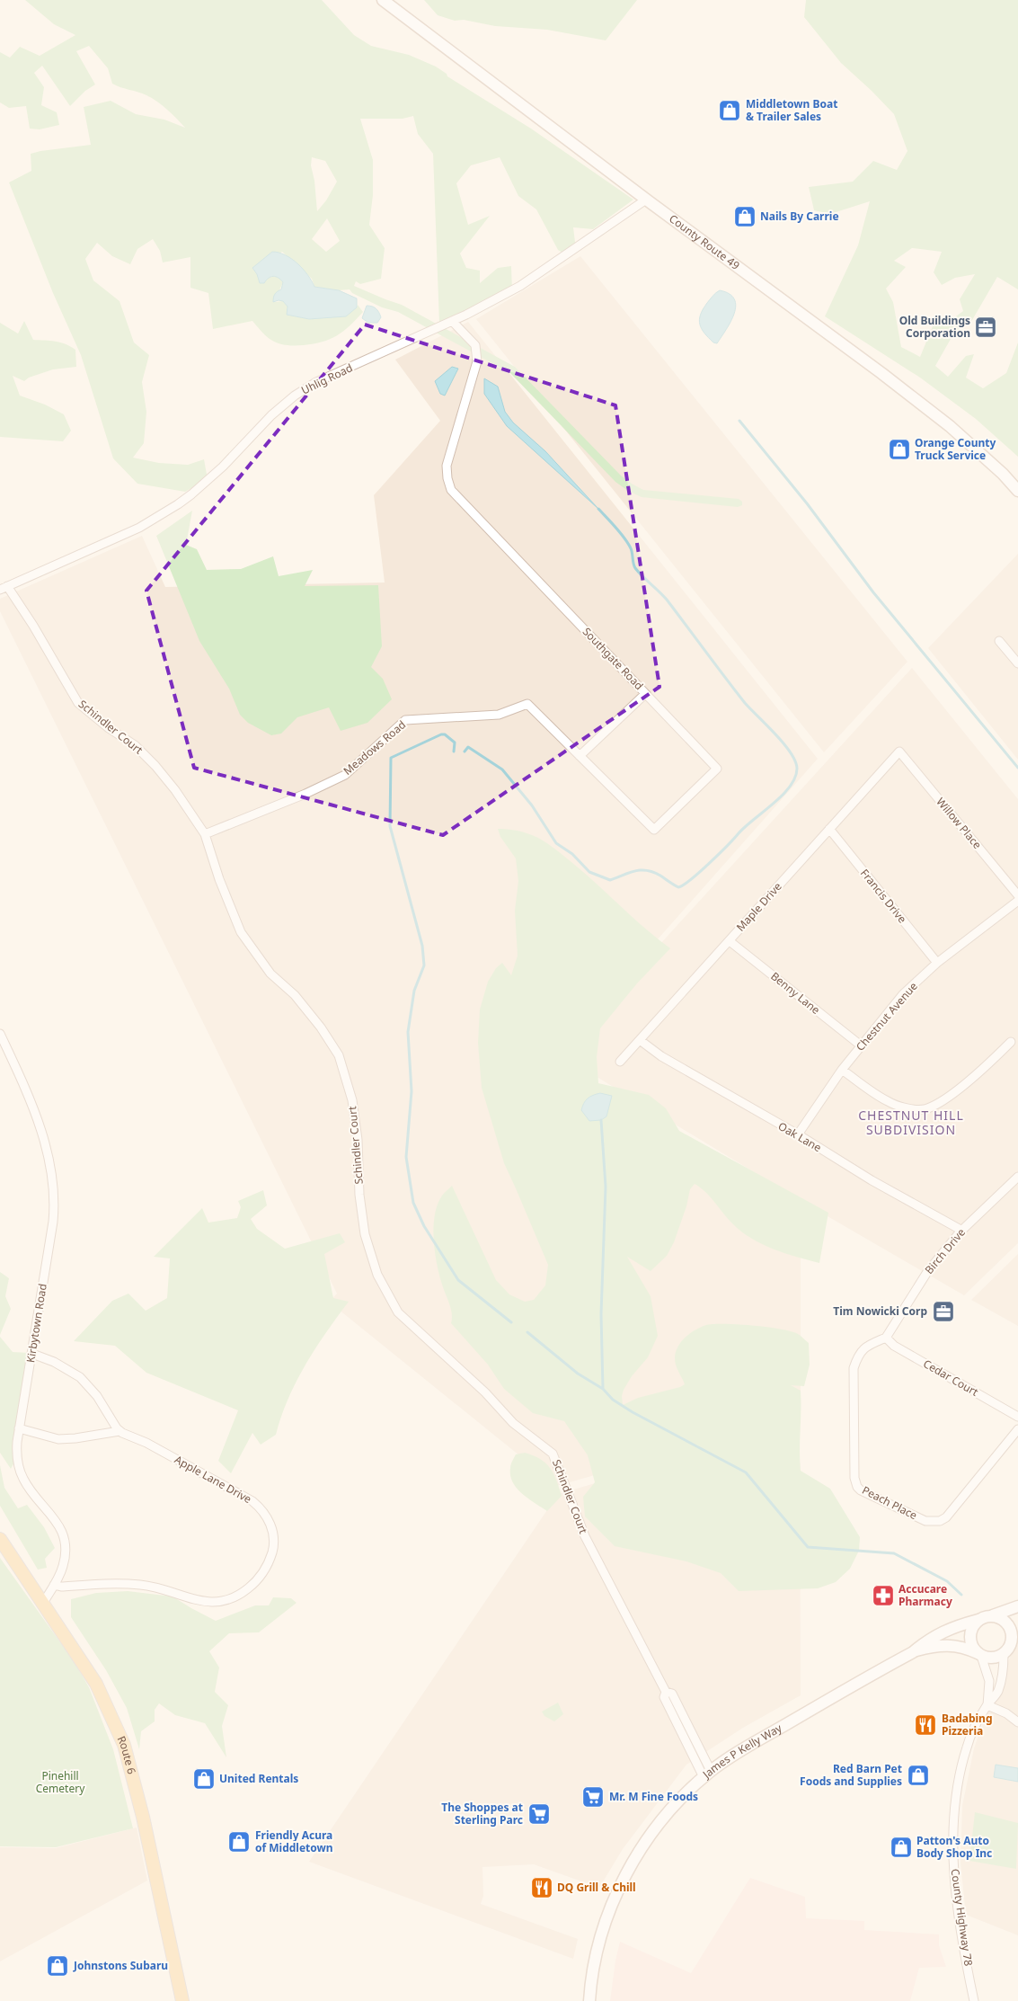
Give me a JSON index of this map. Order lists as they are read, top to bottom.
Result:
{
  "streets": {
    "main road": ["Route 6"],
    "street": [
      "County Route 49",
      "Uhlig Road",
      "Southgate Road",
      "Schindler Court",
      "Meadows Road",
      "Willow Place",
      "Francis Drive",
      "Maple Drive",
      "Benny Lane",
      "Chestnut Avenue",
      "Oak Lane",
      "Birch Drive",
      "Kirbytown Road",
      "Cedar Court",
      "Apple Lane Drive",
      "Peach Place",
      "James P Kelly Way",
      "County Highway 78"
    ]
  },
  "crossings": [
    ["County Route 49", "Uhlig Road"],
    ["Uhlig Road", "Southgate Road"],
    ["Uhlig Road", "Schindler Court"],
    ["Southgate Road", "Meadows Road"],
    ["Schindler Court", "Meadows Road"],
    ["Schindler Court", "James P Kelly Way"],
    ["Willow Place", "Maple Drive"],
    ["Francis Drive", "Maple Drive"],
    ["Francis Drive", "Chestnut Avenue"],
    ["Maple Drive", "Benny Lane"],
    ["Maple Drive", "Oak Lane"],
    ["Benny Lane", "Chestnut Avenue"],
    ["Chestnut Avenue", "Oak Lane"],
    ["Oak Lane", "Birch Drive"],
    ["Birch Drive", "Cedar Court"],
    ["Birch Drive", "Peach Place"],
    ["Kirbytown Road", "Apple Lane Drive"],
    ["Kirbytown Road", "Route 6"],
    ["Cedar Court", "Peach Place"],
    ["James P Kelly Way", "County Highway 78"]
  ],
  "districts": ["CHESTNUT HILL SUBDIVISION"],
  "parks": ["Pinehill Cemetery"],
  "places": {
    "shop": [
      "Middletown Boat & Trailer Sales",
      "Nails By Carrie",
      "Orange County Truck Service",
      "Red Barn Pet Foods and Supplies",
      "United Rentals",
      "Friendly Acura of Middletown",
      "Patton's Auto Body Shop Inc",
      "Johnstons Subaru"
    ],
    "office": ["Old Buildings Corporation", "Tim Nowicki Corp"],
    "pharmacy": ["Accucare Pharmacy"],
    "restaurant": ["Badabing Pizzeria", "DQ Grill & Chill"],
    "supermarket": ["Mr. M Fine Foods", "The Shoppes at Sterling Parc"]
  }
}
